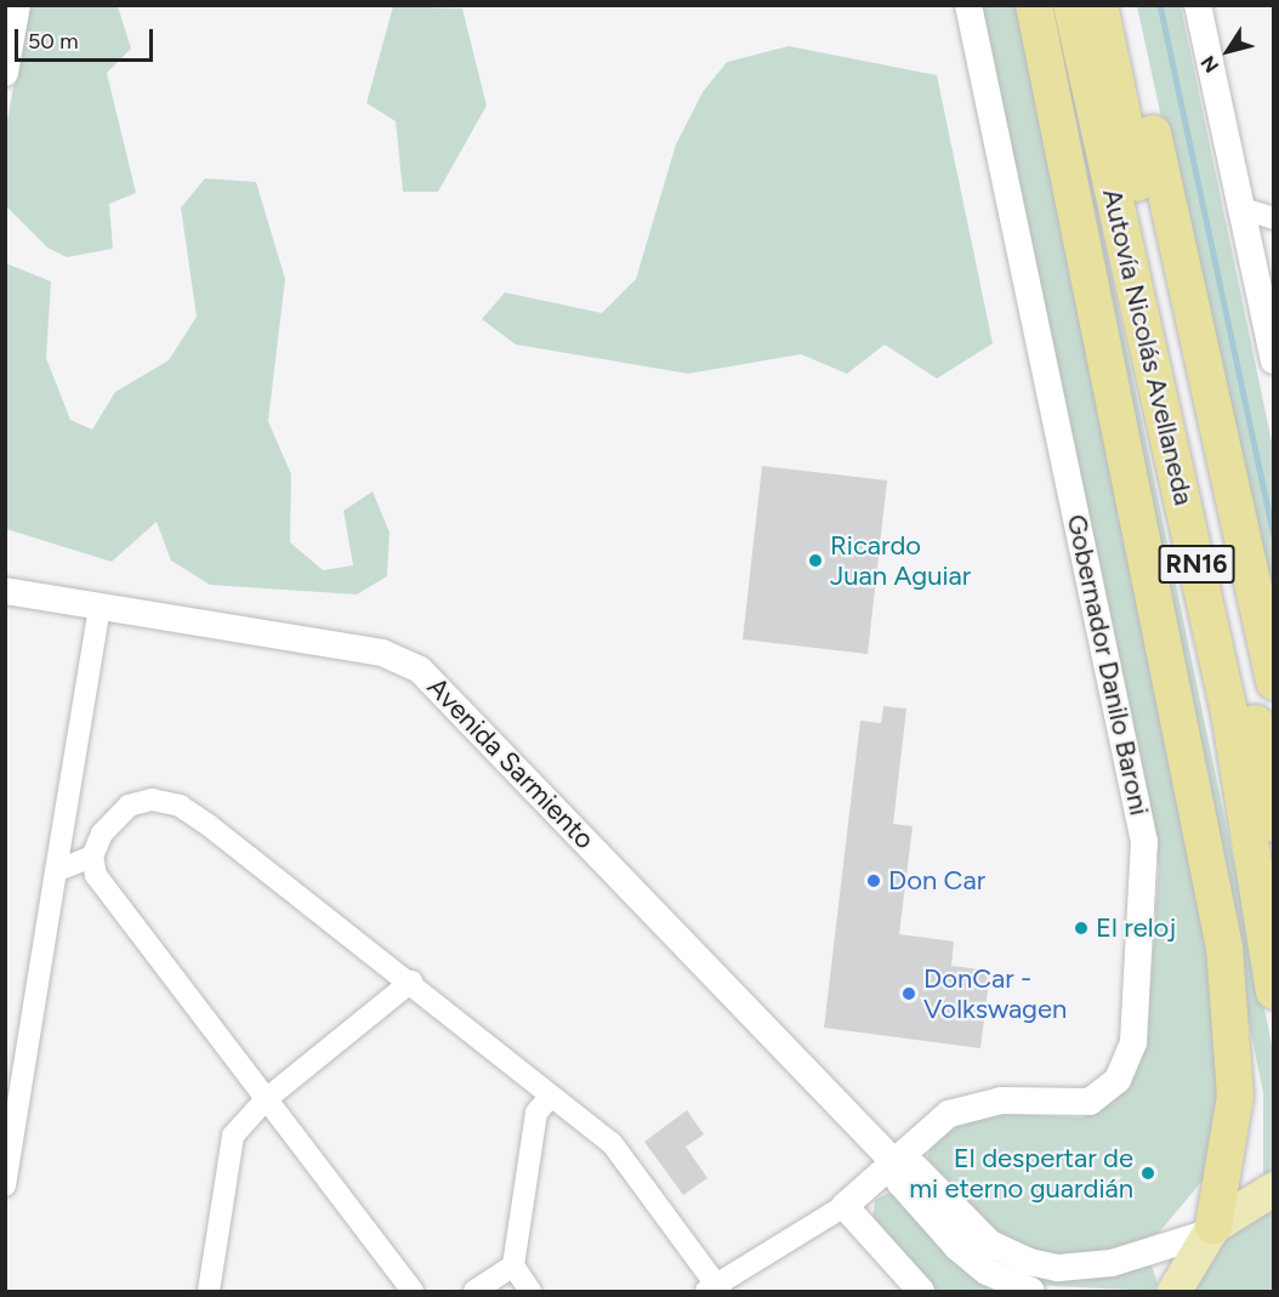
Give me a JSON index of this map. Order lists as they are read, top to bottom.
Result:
{
  "streets": {
    "highway": ["Autovía Nicolás Avellaneda", "RN16"],
    "street": ["Gobernador Danilo Baroni", "Avenida Sarmiento"]
  },
  "crossings": [
    ["Gobernador Danilo Baroni", "Avenida Sarmiento"]
  ],
  "places": [
    "Ricardo Juan Aguiar",
    "Don Car",
    "El reloj",
    "DonCar - Volkswagen",
    "El despertar de mi eterno guardián"
  ],
  "scale_bar": "50 m",
  "north": "bottom left"
}
